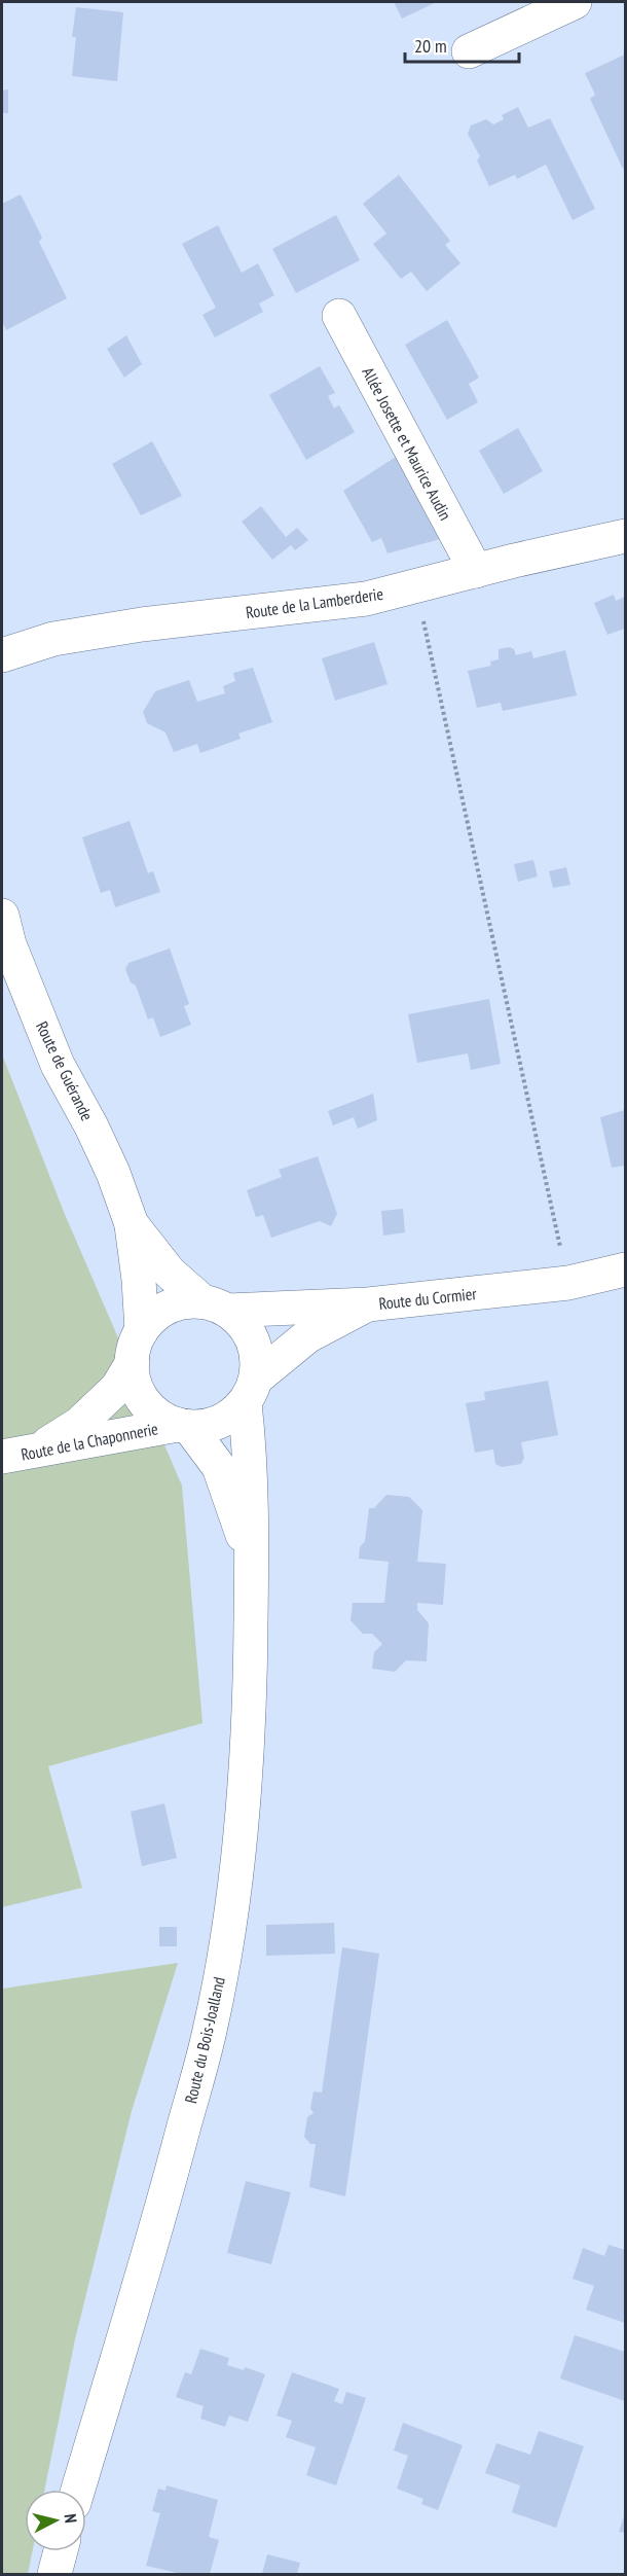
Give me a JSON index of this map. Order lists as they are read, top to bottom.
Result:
{
  "streets": {
    "street": [
      "Allée Josette et Maurice Audin",
      "Route de la Lamberderie",
      "Route de Guérande",
      "Route du Cormier",
      "Route de la Chaponnerie",
      "Route du Bois-Joalland"
    ]
  },
  "crossings": [
    ["Allée Josette et Maurice Audin", "Route de la Lamberderie"],
    ["Route de Guérande", "Route du Cormier"],
    ["Route de Guérande", "Route de la Chaponnerie"],
    ["Route de Guérande", "Route du Bois-Joalland"],
    ["Route du Cormier", "Route de la Chaponnerie"],
    ["Route du Cormier", "Route du Bois-Joalland"],
    ["Route de la Chaponnerie", "Route du Bois-Joalland"]
  ],
  "scale_bar": "20 m",
  "north": "right"
}
